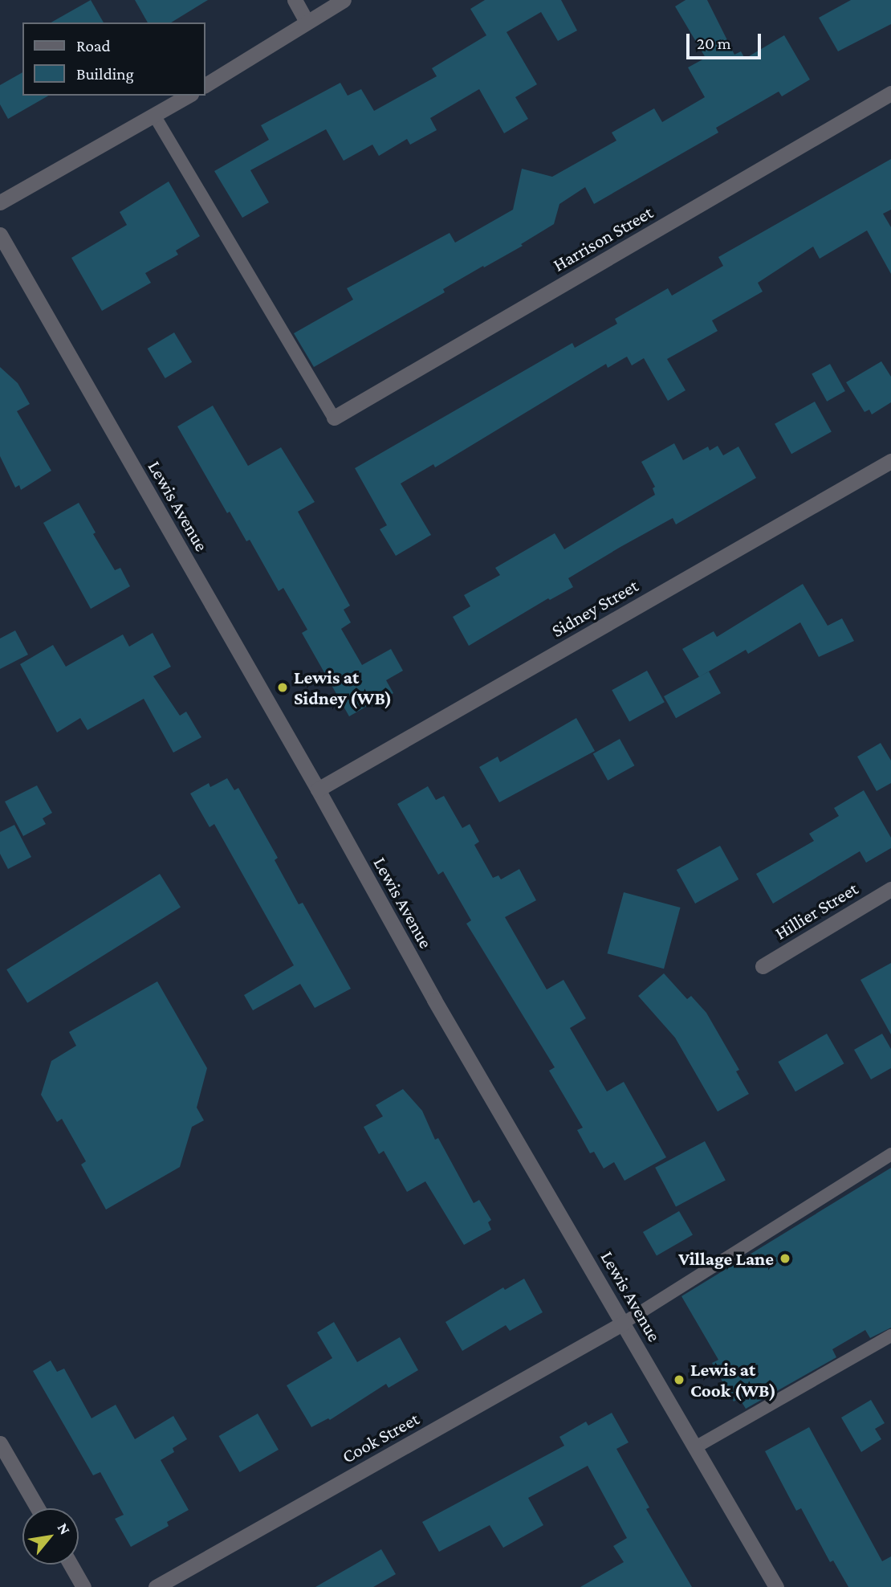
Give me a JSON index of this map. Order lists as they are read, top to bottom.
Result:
{
  "streets": {
    "street": [
      "Harrison Street",
      "Lewis Avenue",
      "Sidney Street",
      "Hillier Street",
      "Cook Street"
    ]
  },
  "crossings": [
    ["Lewis Avenue", "Sidney Street"],
    ["Lewis Avenue", "Cook Street"]
  ],
  "places": ["Lewis at Sidney (WB)", "Village Lane", "Lewis at Cook (WB)"],
  "legend": ["Road", "Building"],
  "scale_bar": "20 m",
  "north": "top right"
}
